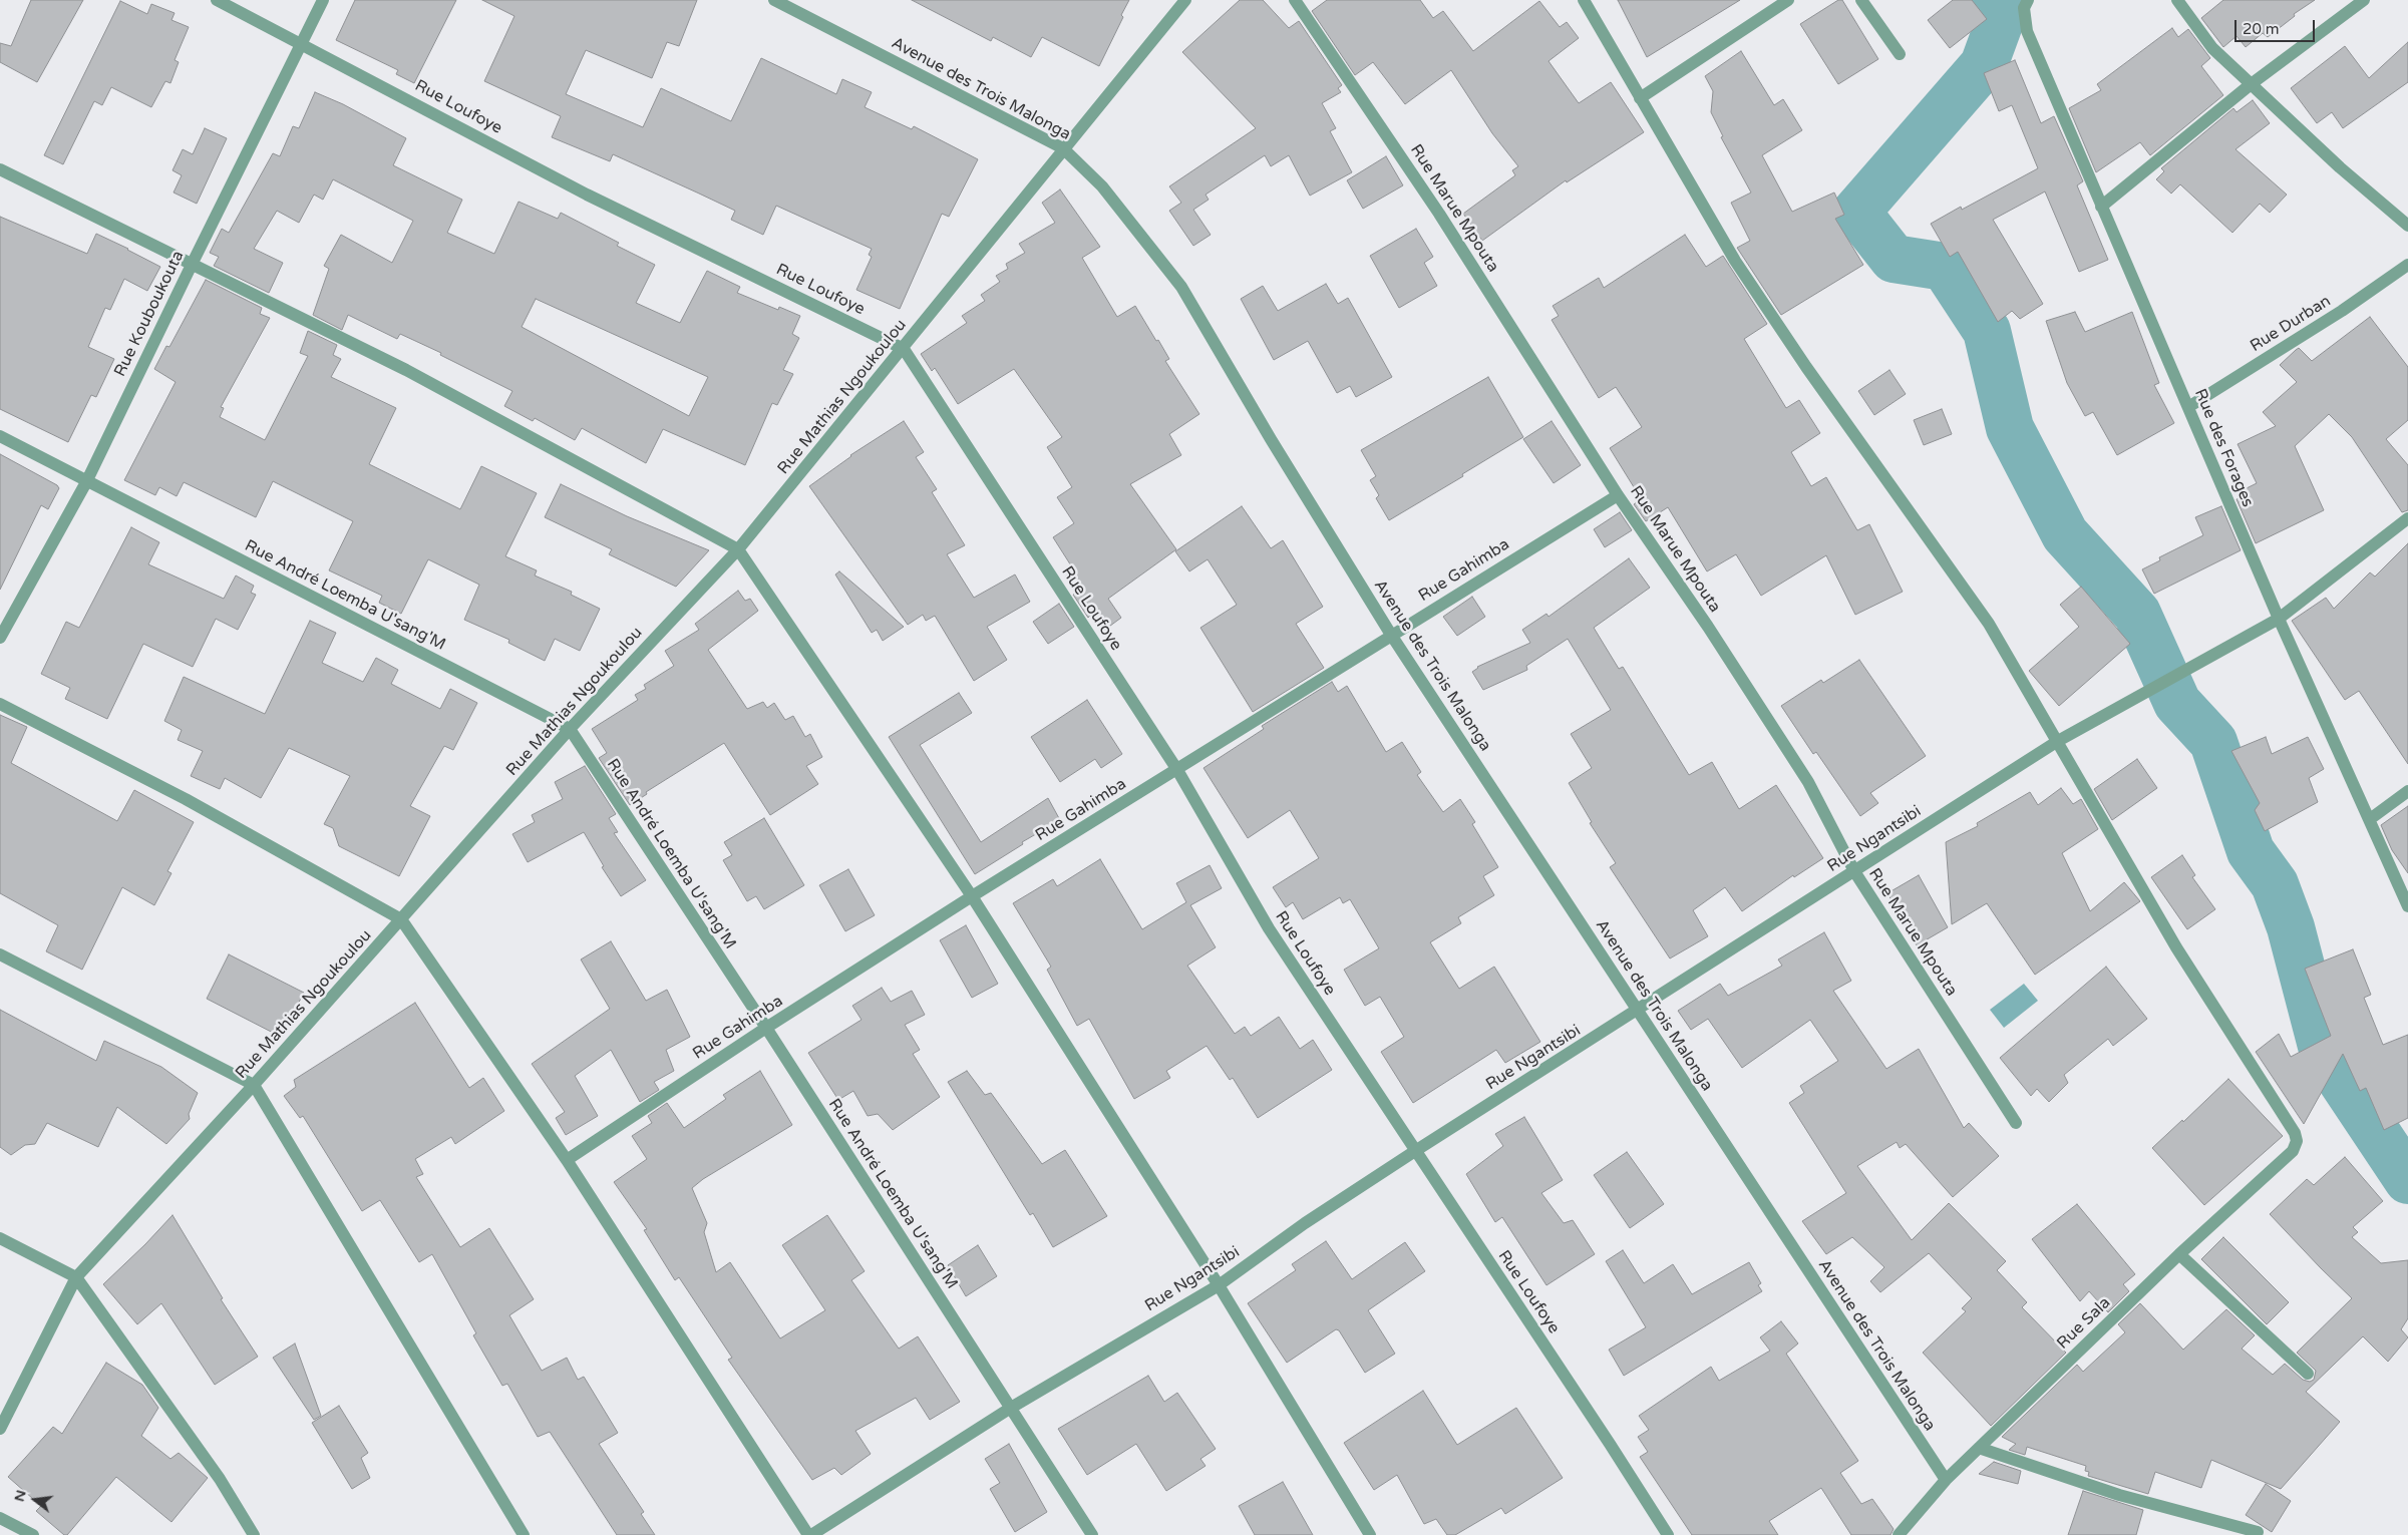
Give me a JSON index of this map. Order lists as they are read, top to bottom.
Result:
{
  "streets": {
    "street": [
      "Avenue des Trois Malonga",
      "Rue Loufoye",
      "Rue Marue Mpouta",
      "Rue Kouboukouta",
      "Rue Durban",
      "Rue Mathias Ngoukoulou",
      "Rue des Forages",
      "Rue Gahimba",
      "Rue André Loemba U'sang'M",
      "Rue Ngantsibi",
      "Rue Sala"
    ]
  },
  "crossings": [
    ["Avenue des Trois Malonga", "Rue Mathias Ngoukoulou"],
    ["Avenue des Trois Malonga", "Rue Gahimba"],
    ["Avenue des Trois Malonga", "Rue Ngantsibi"],
    ["Avenue des Trois Malonga", "Rue Sala"],
    ["Rue Loufoye", "Rue Kouboukouta"],
    ["Rue Loufoye", "Rue Mathias Ngoukoulou"],
    ["Rue Loufoye", "Rue Gahimba"],
    ["Rue Loufoye", "Rue Ngantsibi"],
    ["Rue Marue Mpouta", "Rue Gahimba"],
    ["Rue Marue Mpouta", "Rue Ngantsibi"],
    ["Rue Kouboukouta", "Rue André Loemba U'sang'M"],
    ["Rue Durban", "Rue des Forages"],
    ["Rue Mathias Ngoukoulou", "Rue André Loemba U'sang'M"],
    ["Rue des Forages", "Rue Ngantsibi"],
    ["Rue Gahimba", "Rue André Loemba U'sang'M"],
    ["Rue André Loemba U'sang'M", "Rue Ngantsibi"],
    ["Rue Ngantsibi", "Rue Sala"]
  ],
  "scale_bar": "20 m",
  "north": "left"
}
